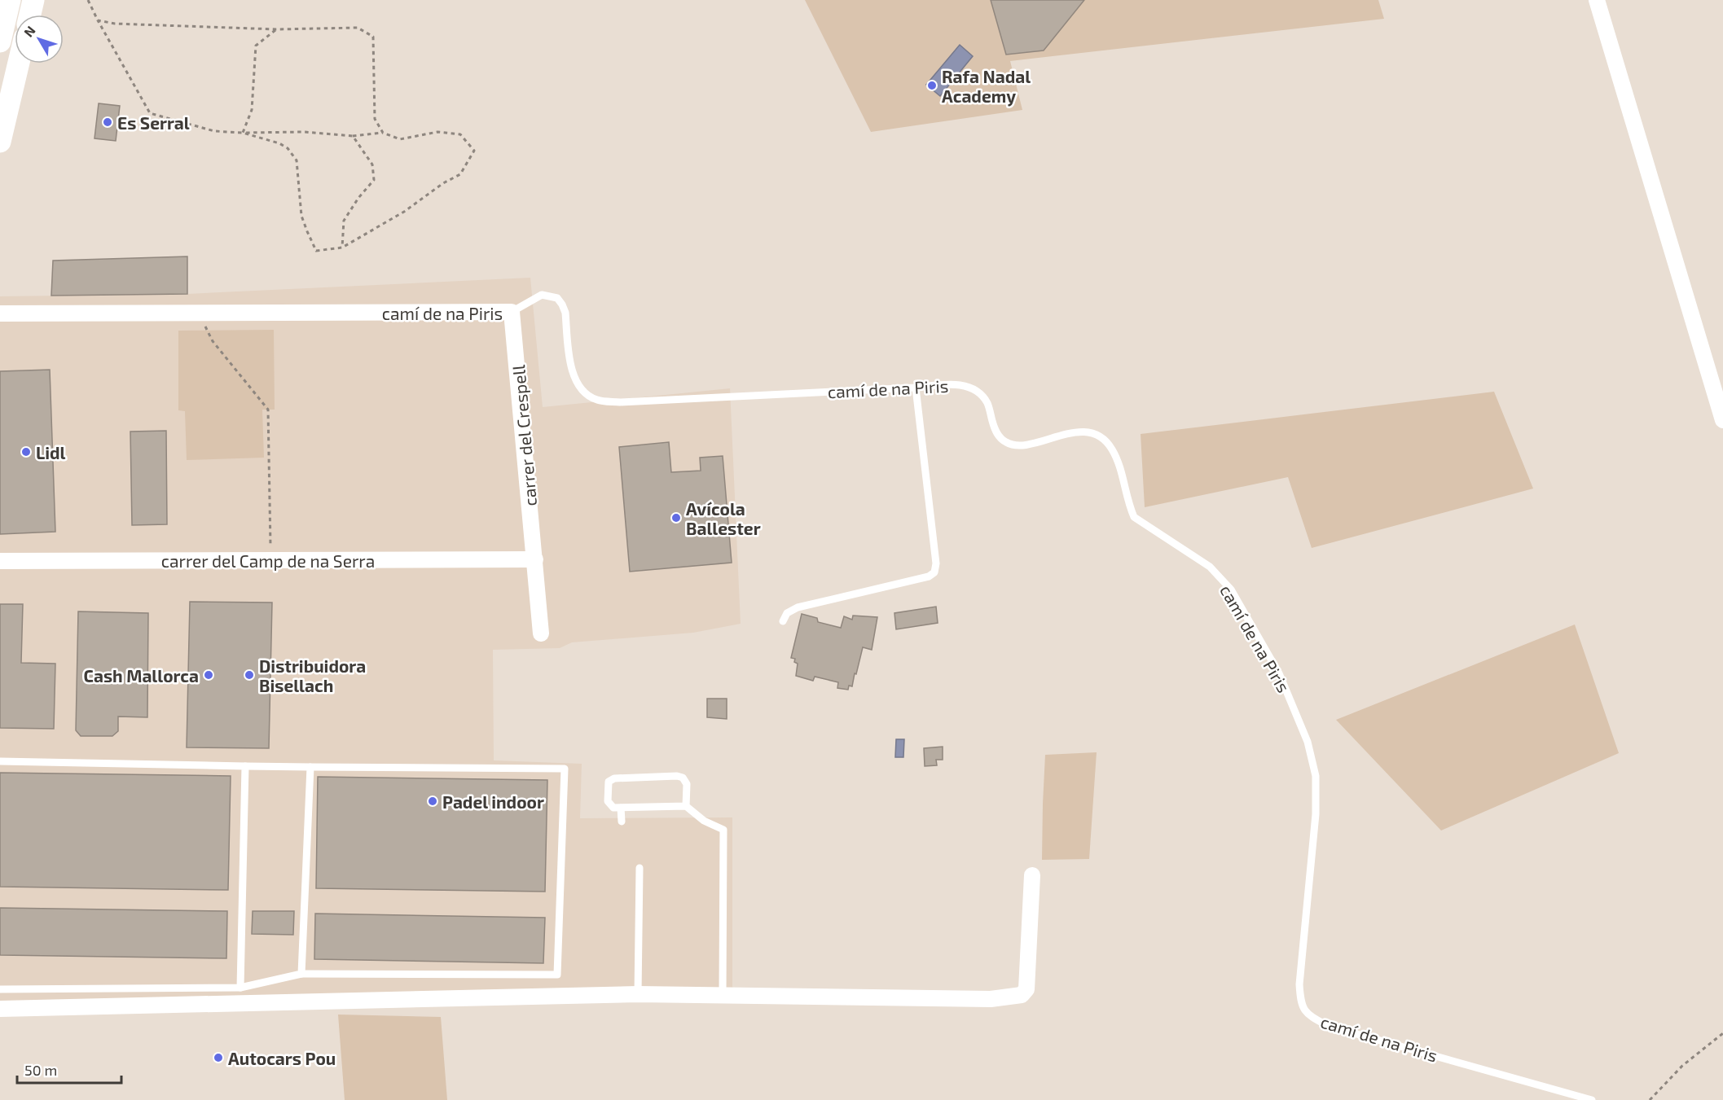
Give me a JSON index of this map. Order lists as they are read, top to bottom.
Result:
{
  "streets": {
    "street": ["camí de na Piris", "carrer del Crespell", "carrer del Camp de na Serra"]
  },
  "crossings": [
    ["camí de na Piris", "carrer del Crespell"],
    ["carrer del Crespell", "carrer del Camp de na Serra"]
  ],
  "places": [
    "Rafa Nadal Academy",
    "Es Serral",
    "Lidl",
    "Avícola Ballester",
    "Cash Mallorca",
    "Distribuidora Bisellach",
    "Padel indoor",
    "Autocars Pou"
  ],
  "scale_bar": "50 m",
  "north": "top left"
}
